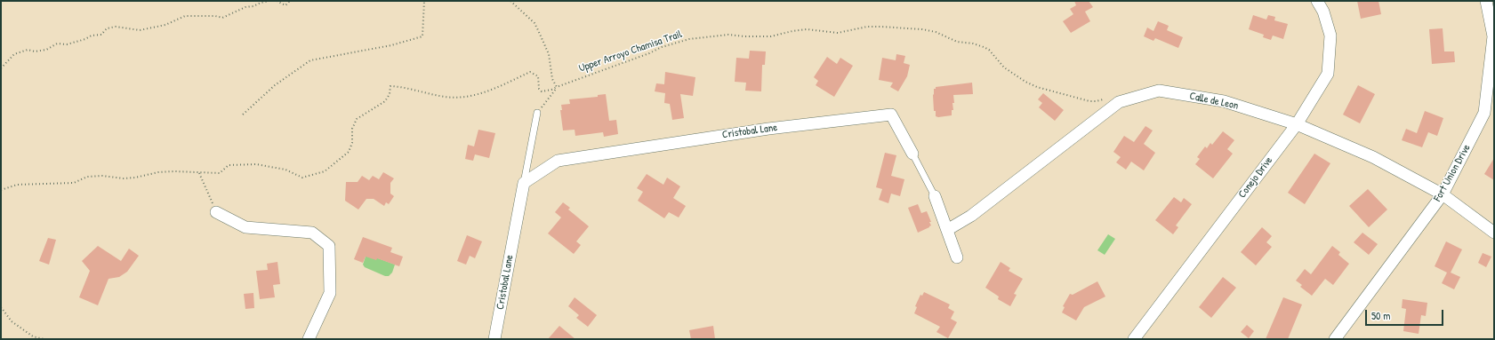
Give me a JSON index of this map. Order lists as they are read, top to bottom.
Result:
{
  "streets": {
    "street": [
      "Calle de Leon",
      "Cristobal Lane",
      "Fort Union Drive",
      "Conejo Drive"
    ],
    "path": ["Upper Arroyo Chamisa Trail"]
  },
  "crossings": [
    ["Calle de Leon", "Fort Union Drive"],
    ["Calle de Leon", "Conejo Drive"]
  ],
  "scale_bar": "50 m"
}
